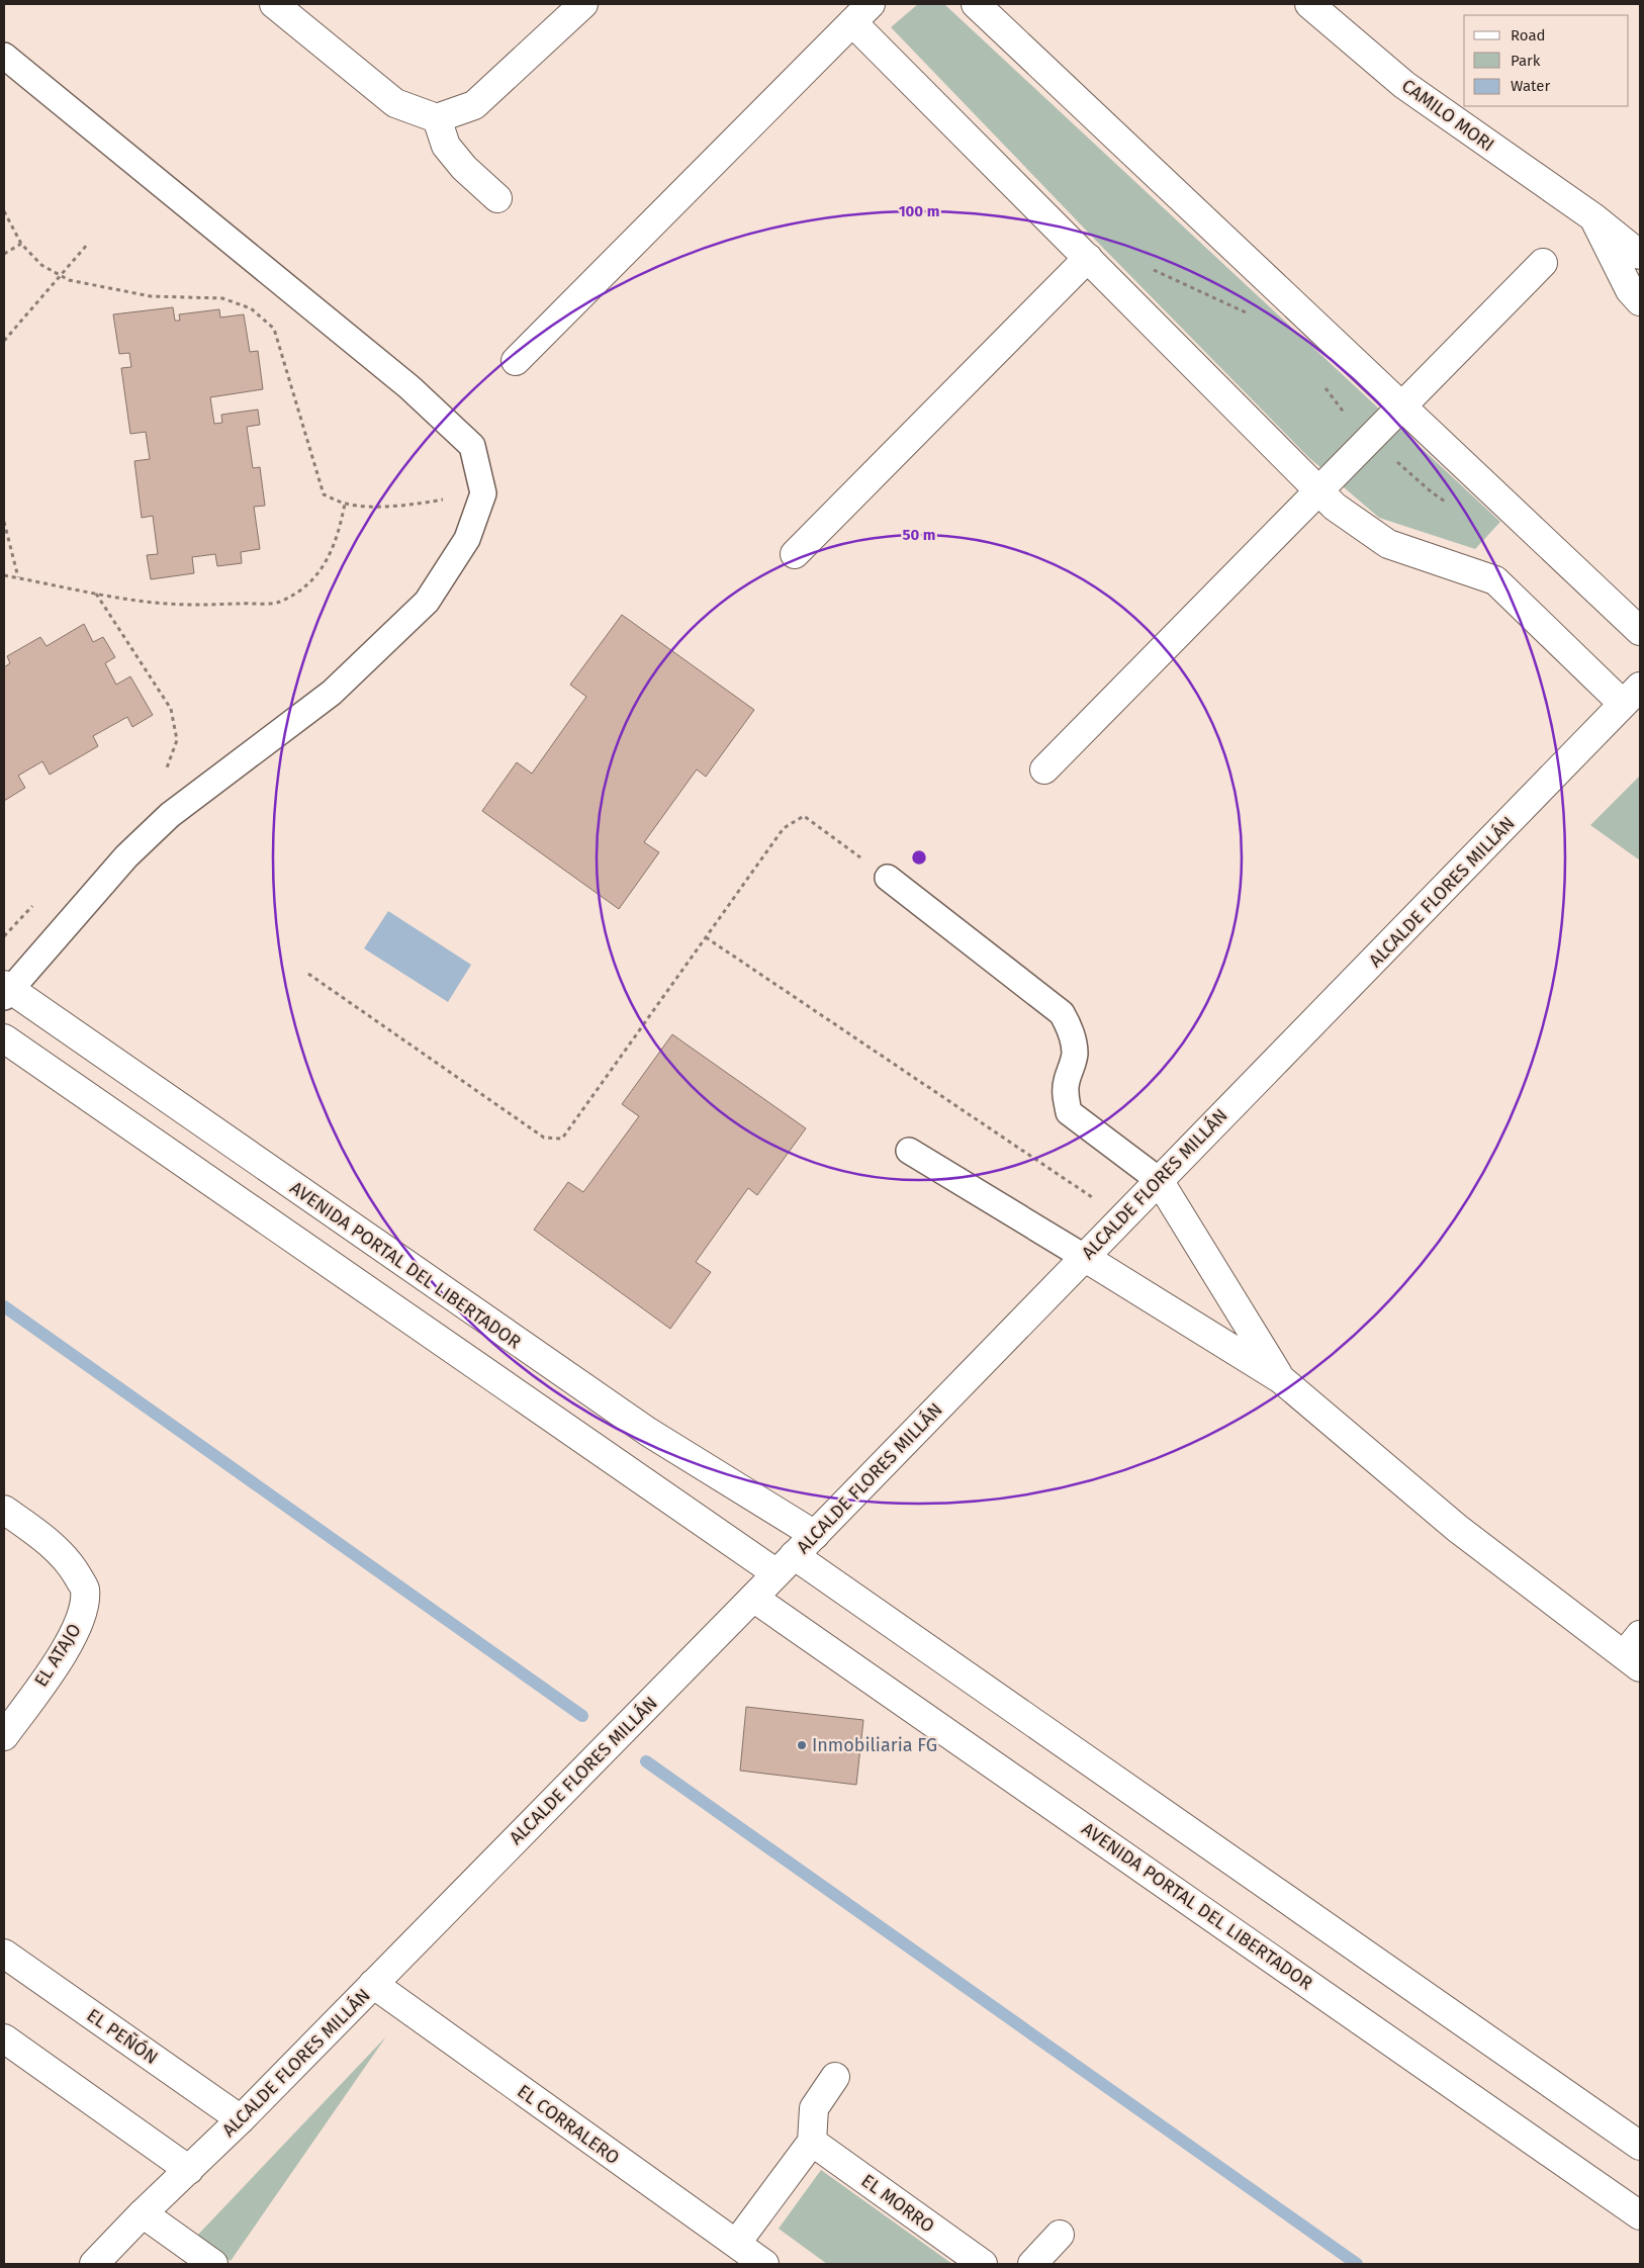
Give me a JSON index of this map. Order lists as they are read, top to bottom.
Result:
{
  "streets": {
    "street": [
      "CAMILO MORI",
      "ALCALDE FLORES MILLÁN",
      "AVENIDA PORTAL DEL LIBERTADOR",
      "EL ATAJO",
      "EL PEÑÓN",
      "EL CORRALERO",
      "EL MORRO"
    ]
  },
  "crossings": [
    ["ALCALDE FLORES MILLÁN", "AVENIDA PORTAL DEL LIBERTADOR"],
    ["ALCALDE FLORES MILLÁN", "EL PEÑÓN"],
    ["ALCALDE FLORES MILLÁN", "EL CORRALERO"]
  ],
  "places": ["Inmobiliaria FG"],
  "legend": ["Road", "Park", "Water"],
  "rings": ["100 m", "50 m"]
}
